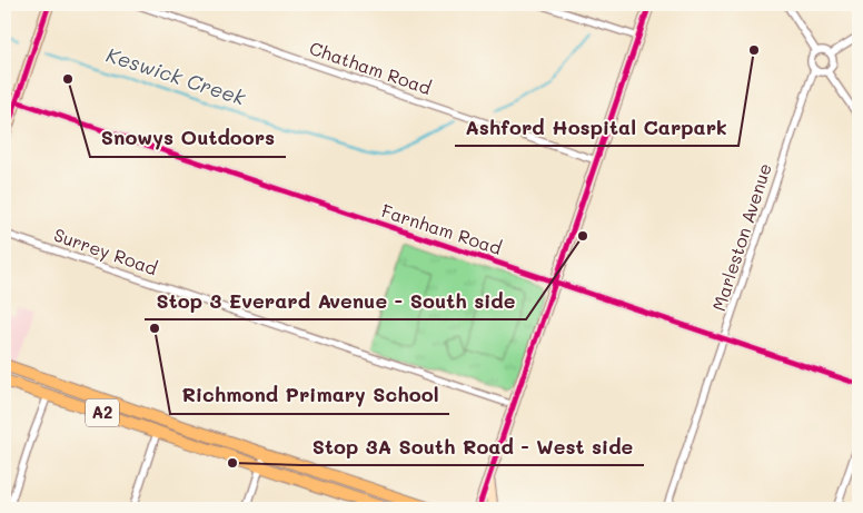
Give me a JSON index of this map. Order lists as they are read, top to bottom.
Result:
{
  "streets": {
    "highway": ["A2"],
    "street": [
      "Chatham Road",
      "Farnham Road",
      "Marleston Avenue",
      "Surrey Road"
    ]
  },
  "crossings": [
    ["Farnham Road", "Marleston Avenue"]
  ],
  "water": ["Keswick Creek"],
  "places": [
    "Ashford Hospital Carpark",
    "Snowys Outdoors",
    "Stop 3 Everard Avenue - South side",
    "Richmond Primary School",
    "Stop 3A South Road - West side"
  ]
}
